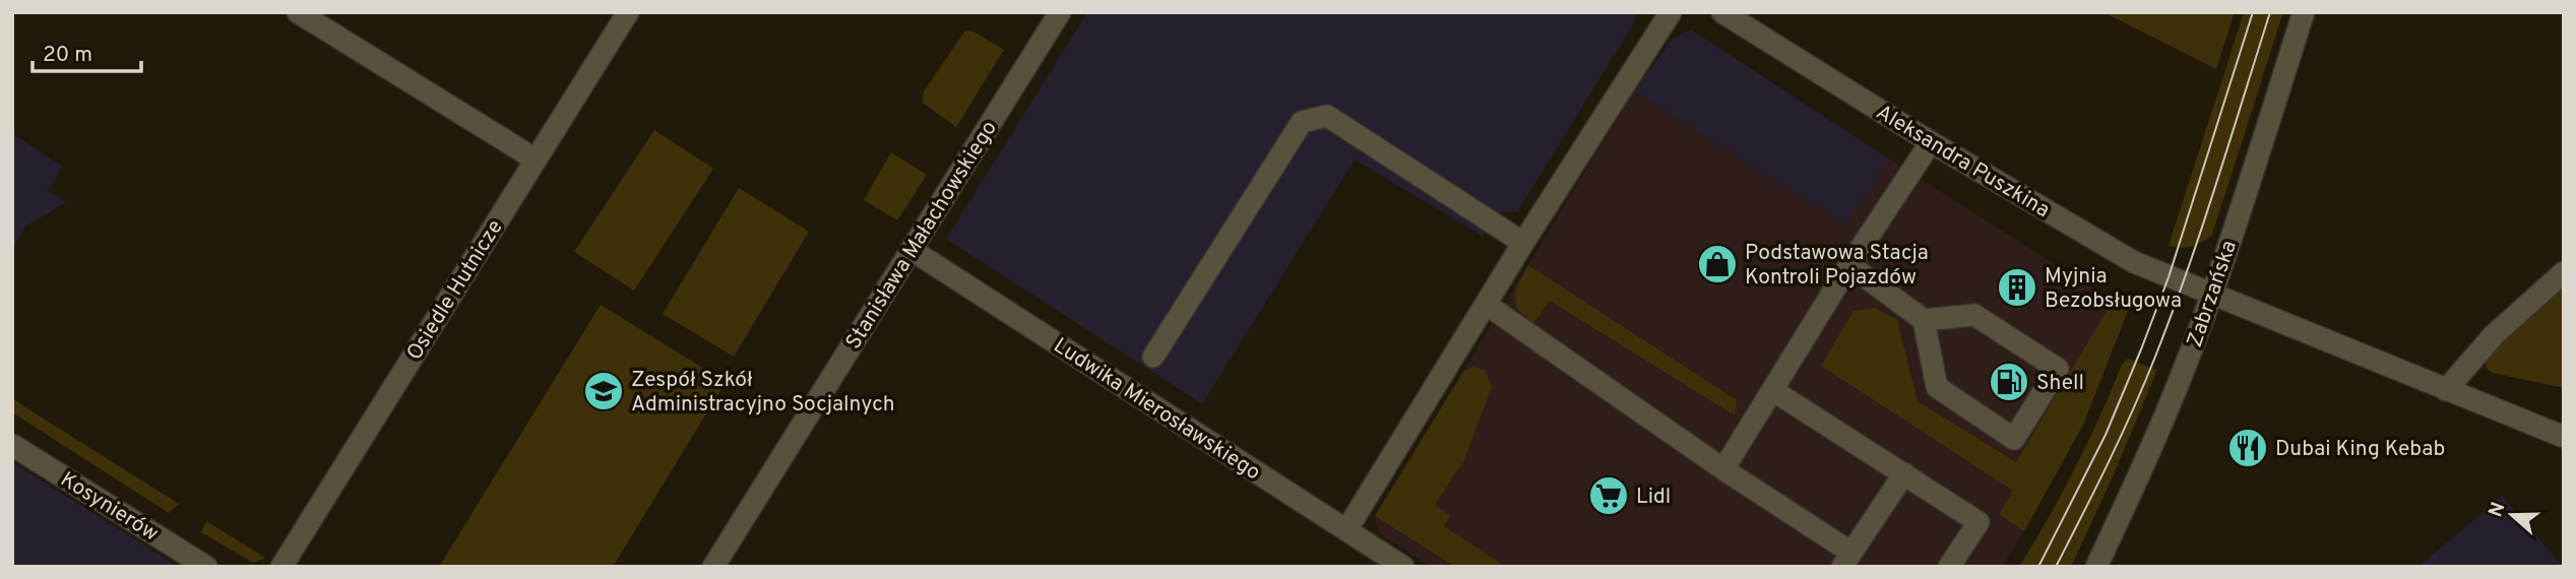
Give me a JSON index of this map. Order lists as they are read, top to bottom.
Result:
{
  "streets": {
    "street": [
      "Aleksandra Puszkina",
      "Stanisława Małachowskiego",
      "Osiedle Hutnicze",
      "Zabrzańska",
      "Ludwika Mierosławskiego",
      "Kosynierów"
    ]
  },
  "crossings": [
    ["Aleksandra Puszkina", "Zabrzańska"],
    ["Stanisława Małachowskiego", "Ludwika Mierosławskiego"]
  ],
  "places": {
    "shop": ["Podstawowa Stacja Kontroli Pojazdów"],
    "building": ["Myjnia Bezobsługowa"],
    "fuel station": ["Shell"],
    "school or university": ["Zespół Szkół Administracyjno Socjalnych"],
    "restaurant": ["Dubai King Kebab"],
    "supermarket": ["Lidl"]
  },
  "scale_bar": "20 m",
  "north": "left"
}
